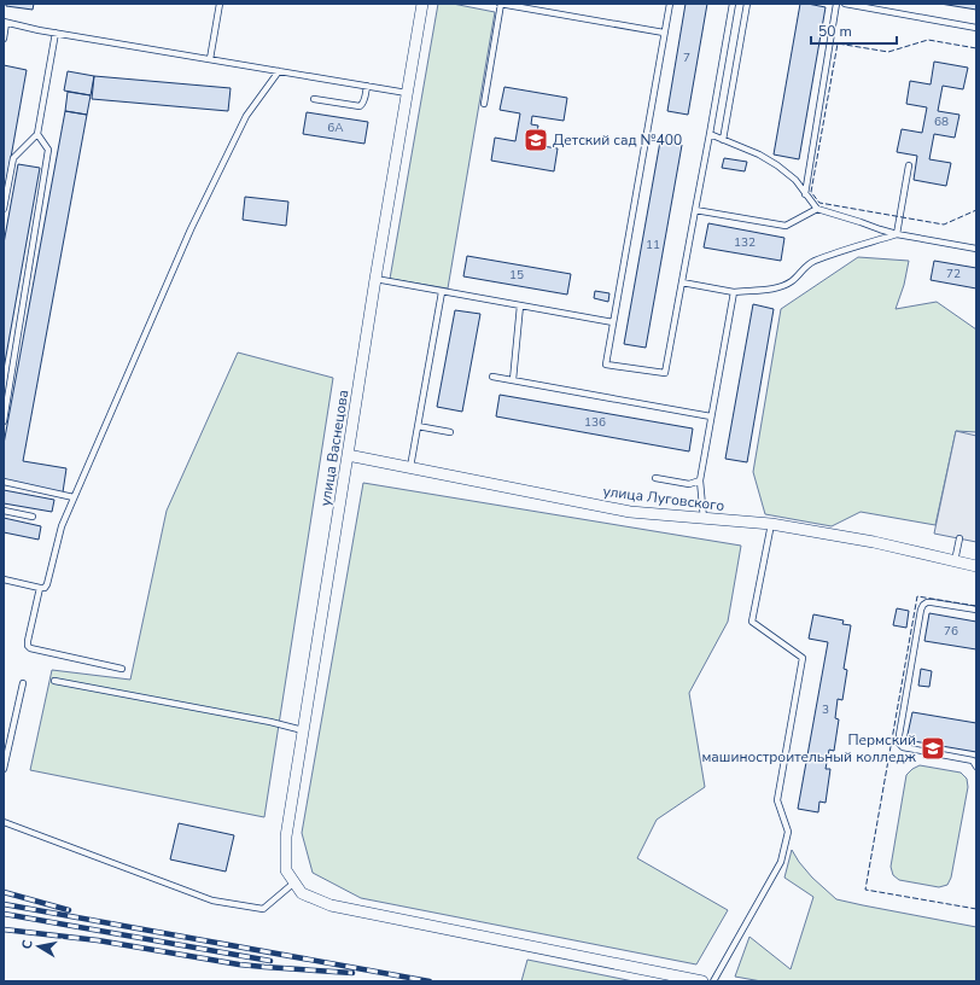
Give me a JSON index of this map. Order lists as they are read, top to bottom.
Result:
{
  "streets": {
    "street": ["улица Васнецова", "улица Луговского"]
  },
  "crossings": [
    ["улица Васнецова", "улица Луговского"]
  ],
  "places": {
    "school or university": ["Детский сад №400", "Пермский машиностроительный колледж"]
  },
  "house_numbers": [
    "7",
    "68",
    "6А",
    "132",
    "11",
    "72",
    "15",
    "136",
    "76",
    "3"
  ],
  "scale_bar": "50 m",
  "north": "left"
}
